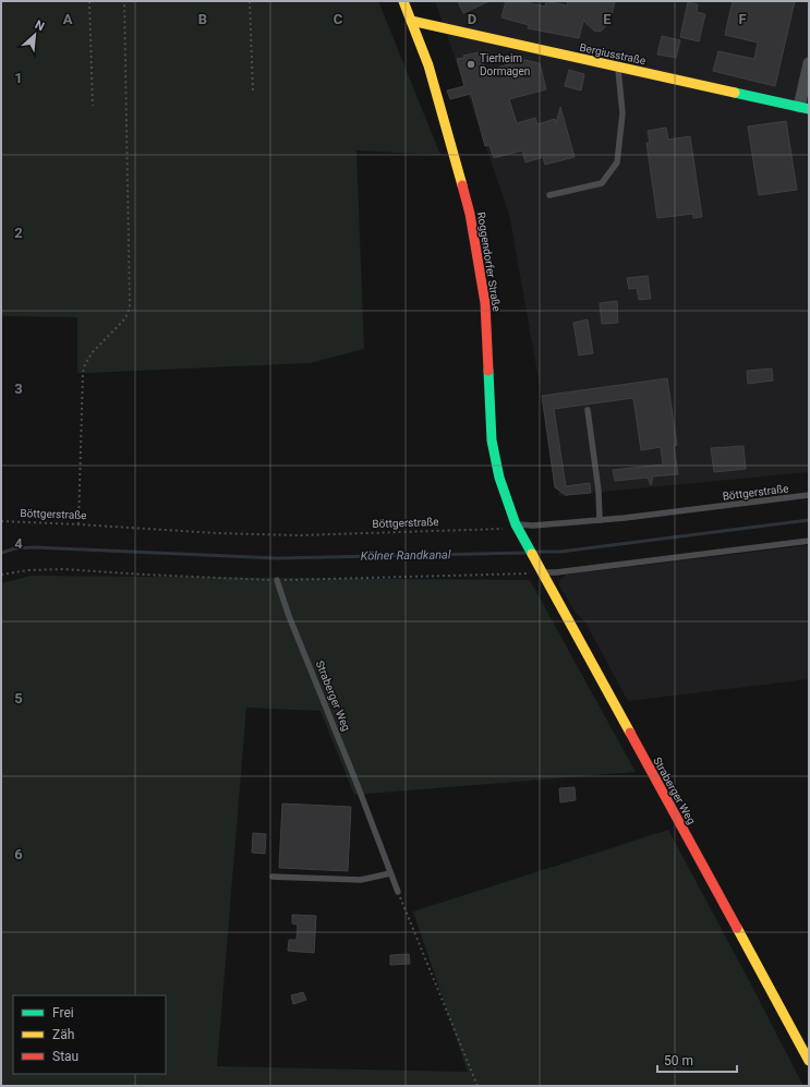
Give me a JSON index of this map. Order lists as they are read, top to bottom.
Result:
{
  "streets": {
    "main road": ["Bergiusstraße", "Roggendorfer Straße", "Straberger Weg"],
    "lane": ["Böttgerstraße"]
  },
  "crossings": [
    ["Bergiusstraße", "Roggendorfer Straße"],
    ["Roggendorfer Straße", "Böttgerstraße"],
    ["Roggendorfer Straße", "Straberger Weg"],
    ["Böttgerstraße", "Straberger Weg"]
  ],
  "water": ["Kölner Randkanal"],
  "places": ["Tierheim Dormagen"],
  "legend": ["Frei", "Zäh", "Stau"],
  "scale_bar": "50 m",
  "north": "top right",
  "grid": {
    "columns": [
      "A",
      "B",
      "C",
      "D",
      "E",
      "F"
    ],
    "rows": [
      "1",
      "2",
      "3",
      "4",
      "5",
      "6"
    ]
  }
}
